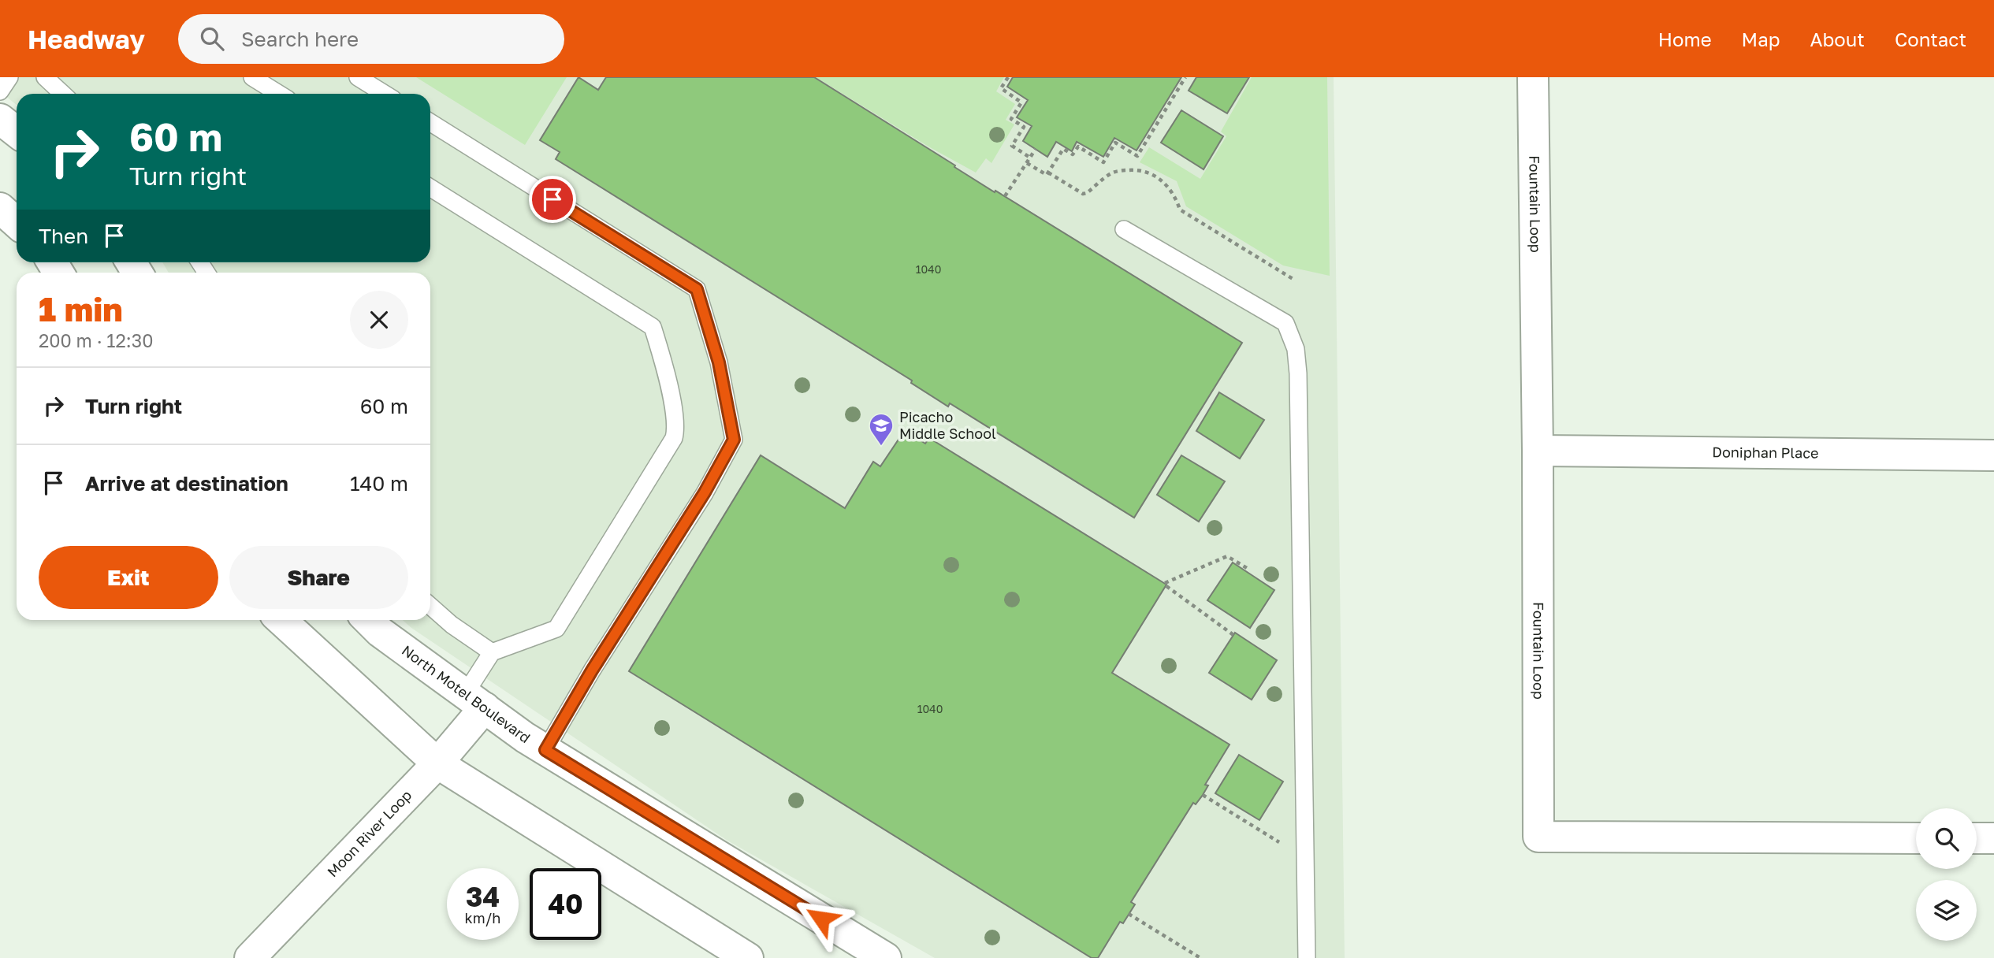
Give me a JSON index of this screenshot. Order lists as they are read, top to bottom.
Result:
{
  "streets": {
    "street": [
      "Fountain Loop",
      "Doniphan Place",
      "North Motel Boulevard",
      "Moon River Loop"
    ]
  },
  "crossings": [
    ["Fountain Loop", "Doniphan Place"],
    ["North Motel Boulevard", "Moon River Loop"]
  ],
  "places": {
    "school or university": ["Picacho Middle School"]
  },
  "house_numbers": ["1040", "1040"],
  "page": {
    "header": "Headway",
    "search": "Search here",
    "nav": [
      "Home",
      "Map",
      "About",
      "Contact"
    ],
    "turn": ["60 m", "Turn right"],
    "then": "Then",
    "heading": ["1 min", "200 m · 12:30"],
    "list": [
      {
        "name": "Turn right",
        "value": "60 m"
      },
      {
        "name": "Arrive at destination",
        "value": "140 m"
      }
    ],
    "buttons": ["Exit", "Share"],
    "speed": "34 km/h",
    "limit": "40"
  }
}
